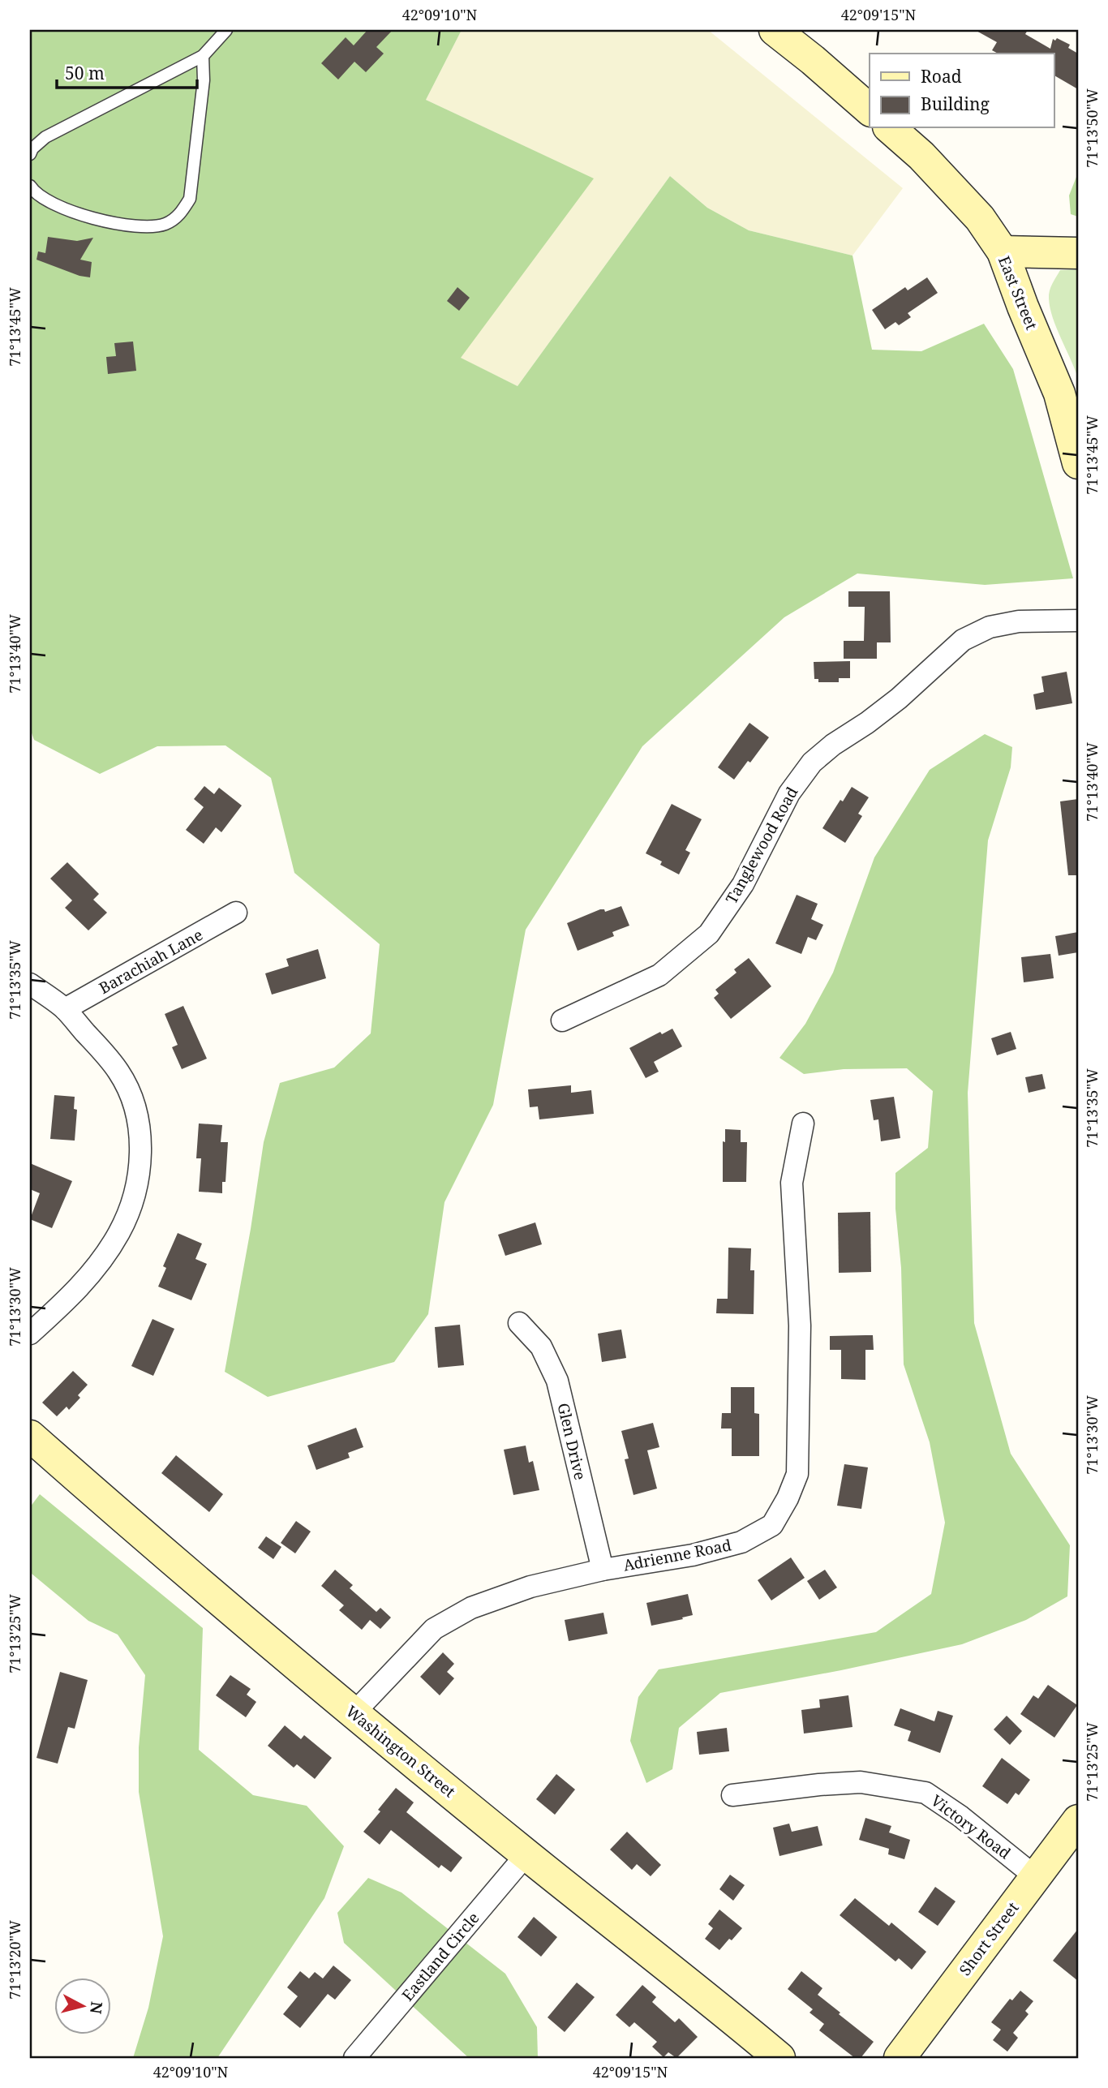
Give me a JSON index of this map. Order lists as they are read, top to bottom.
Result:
{
  "streets": {
    "main road": ["East Street", "Washington Street", "Short Street"],
    "street": [
      "Tanglewood Road",
      "Barachiah Lane",
      "Glen Drive",
      "Adrienne Road",
      "Victory Road",
      "Eastland Circle"
    ]
  },
  "crossings": [
    ["Glen Drive", "Adrienne Road"],
    ["Adrienne Road", "Washington Street"],
    ["Washington Street", "Eastland Circle"],
    ["Victory Road", "Short Street"]
  ],
  "legend": ["Road", "Building"],
  "scale_bar": "50 m",
  "north": "right",
  "coordinates": [
    "42°09'10\"N",
    "42°09'15\"N",
    "71°13'50\"W",
    "71°13'45\"W",
    "71°13'40\"W",
    "71°13'35\"W",
    "71°13'30\"W",
    "71°13'25\"W",
    "71°13'20\"W"
  ]
}
